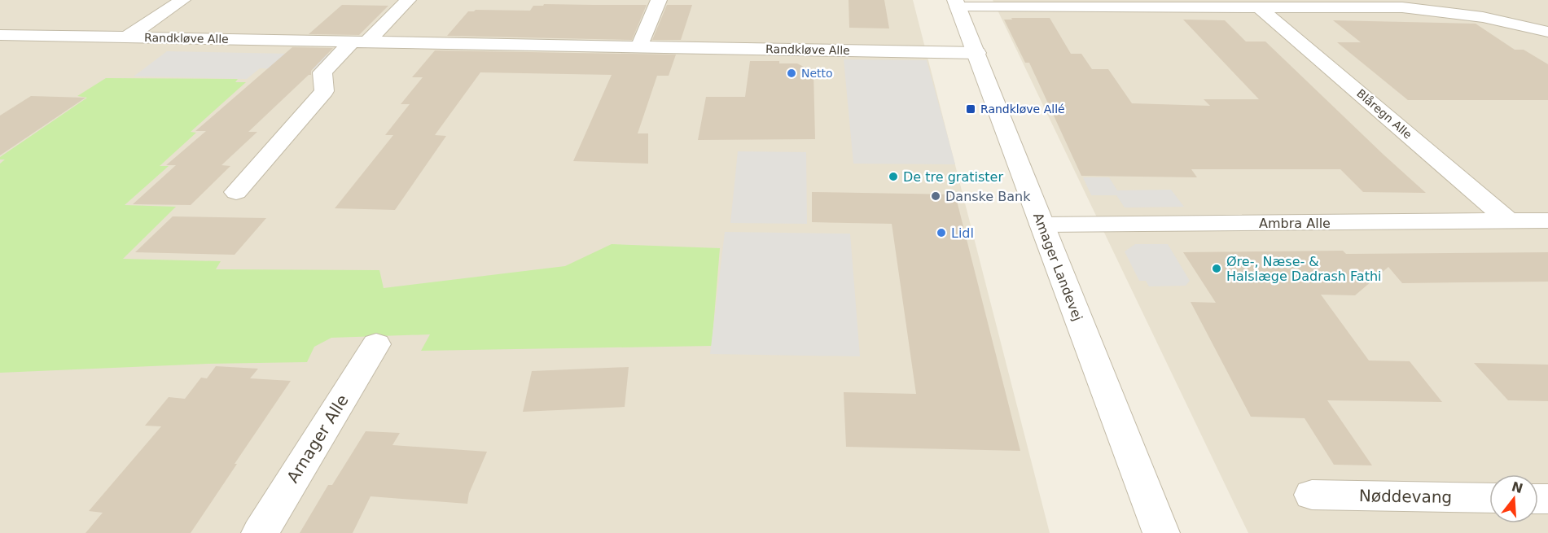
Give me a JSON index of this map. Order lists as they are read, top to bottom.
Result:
{
  "streets": {
    "street": [
      "Randkløve Alle",
      "Blåregn Alle",
      "Ambra Alle",
      "Amager Landevej",
      "Arnager Alle",
      "Nøddevang"
    ]
  },
  "crossings": [
    ["Randkløve Alle", "Amager Landevej"],
    ["Blåregn Alle", "Ambra Alle"],
    ["Ambra Alle", "Amager Landevej"]
  ],
  "places": {
    "other": [
      "Netto",
      "De tre gratister",
      "Danske Bank",
      "Lidl",
      "Øre-, Næse- & Halslæge Dadrash Fathi"
    ],
    "transit": ["Randkløve Allé"]
  },
  "north": "top"
}
